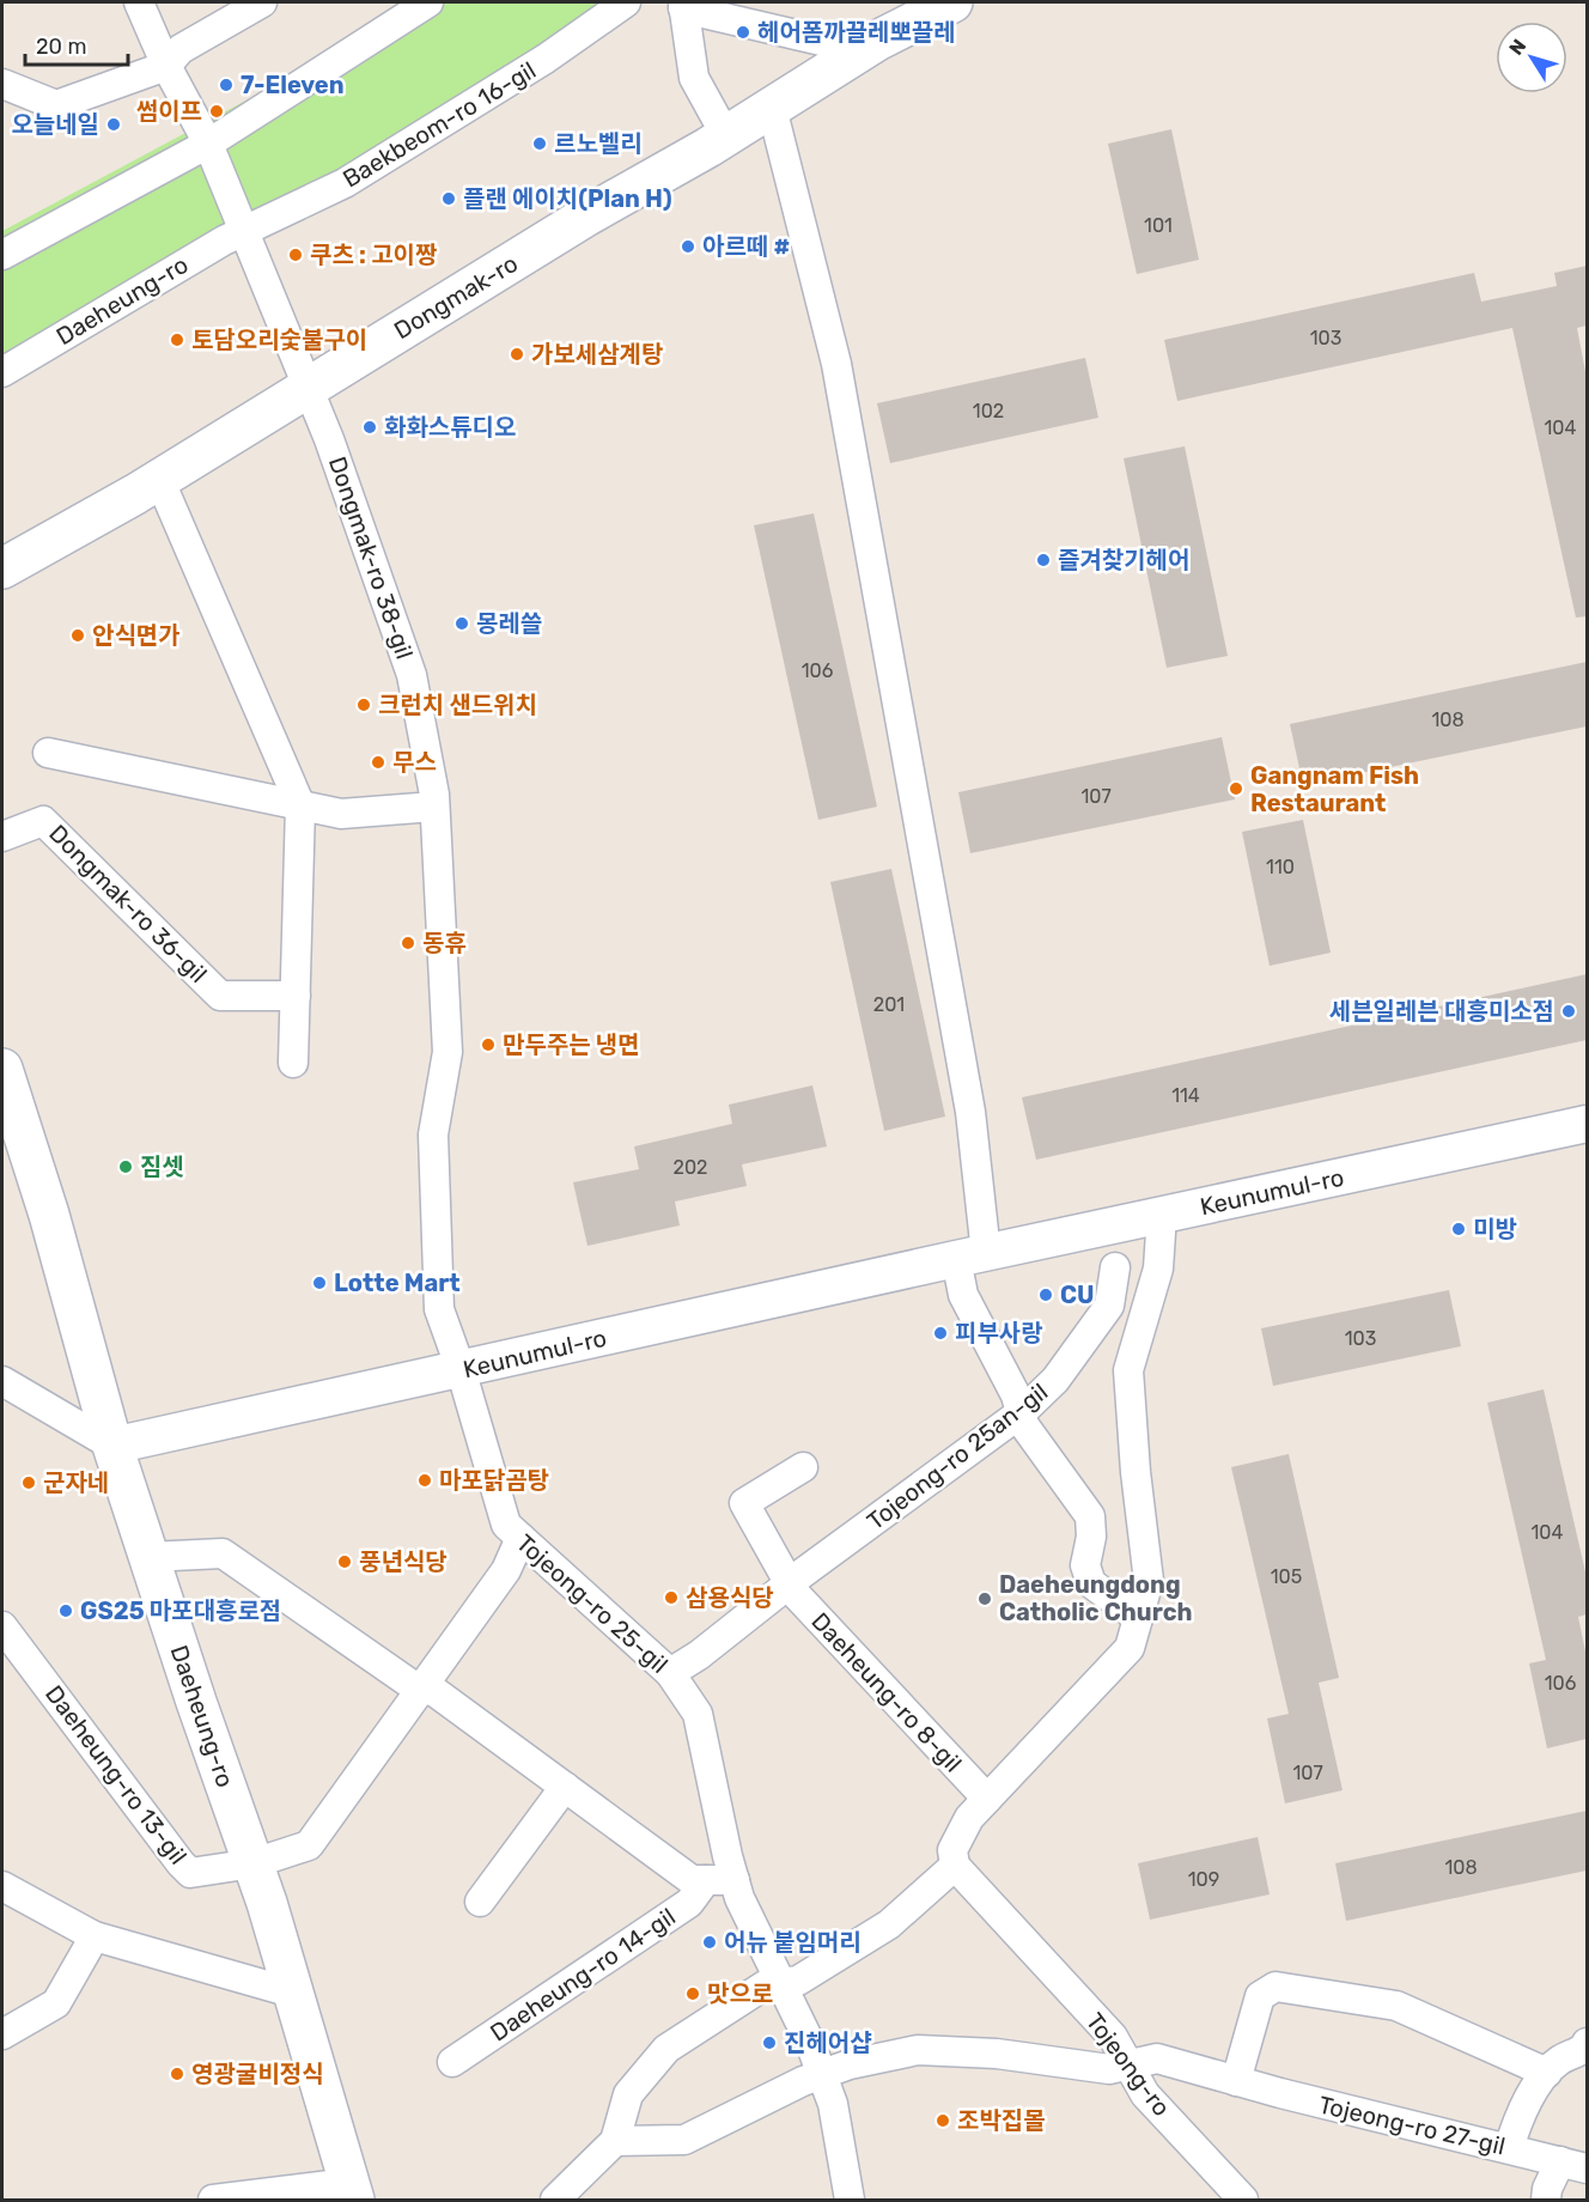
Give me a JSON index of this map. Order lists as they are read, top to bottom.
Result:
{
  "streets": {
    "main road": ["Dongmak-ro", "Daeheung-ro"],
    "street": [
      "Baekbeom-ro 16-gil",
      "Dongmak-ro 38-gil",
      "Dongmak-ro 36-gil",
      "Keunumul-ro",
      "Tojeong-ro 25an-gil",
      "Tojeong-ro 25-gil",
      "Daeheung-ro 8-gil",
      "Daeheung-ro 13-gil",
      "Daeheung-ro 14-gil",
      "Tojeong-ro",
      "Tojeong-ro 27-gil"
    ]
  },
  "crossings": [
    ["Baekbeom-ro 16-gil", "Daeheung-ro"],
    ["Dongmak-ro", "Dongmak-ro 38-gil"],
    ["Daeheung-ro", "Keunumul-ro"],
    ["Daeheung-ro", "Daeheung-ro 13-gil"],
    ["Daeheung-ro", "Daeheung-ro 14-gil"],
    ["Dongmak-ro 38-gil", "Keunumul-ro"],
    ["Dongmak-ro 38-gil", "Tojeong-ro 25-gil"],
    ["Keunumul-ro", "Tojeong-ro 25-gil"],
    ["Tojeong-ro 25an-gil", "Tojeong-ro 25-gil"],
    ["Tojeong-ro 25an-gil", "Daeheung-ro 8-gil"],
    ["Tojeong-ro 25-gil", "Daeheung-ro 14-gil"],
    ["Tojeong-ro 25-gil", "Tojeong-ro 27-gil"],
    ["Tojeong-ro", "Tojeong-ro 27-gil"]
  ],
  "places": [
    "헤어폼까끌레뽀끌레",
    "7-Eleven",
    "썸이프",
    "오늘네일",
    "르노벨리",
    "플랜 에이치(Plan H)",
    "아르떼 #",
    "쿠츠 : 고이짱",
    "토담오리숯불구이",
    "가보세삼계탕",
    "화화스튜디오",
    "즐겨찾기헤어",
    "몽레쓸",
    "안식면가",
    "크런치 샌드위치",
    "무스",
    "Gangnam Fish Restaurant",
    "동휴",
    "세븐일레븐 대흥미소점",
    "만두주는 냉면",
    "짐셋",
    "미방",
    "Lotte Mart",
    "CU",
    "피부사랑",
    "마포닭곰탕",
    "군자네",
    "풍년식당",
    "삼용식당",
    "Daeheungdong Catholic Church",
    "GS25 마포대흥로점",
    "어뉴 붙임머리",
    "맛으로",
    "진헤어샵",
    "영광굴비정식",
    "조박집몰"
  ],
  "house_numbers": [
    "101",
    "103",
    "102",
    "104",
    "106",
    "108",
    "107",
    "110",
    "201",
    "114",
    "202",
    "103",
    "104",
    "105",
    "106",
    "107",
    "108",
    "109"
  ],
  "scale_bar": "20 m",
  "north": "top left"
}
